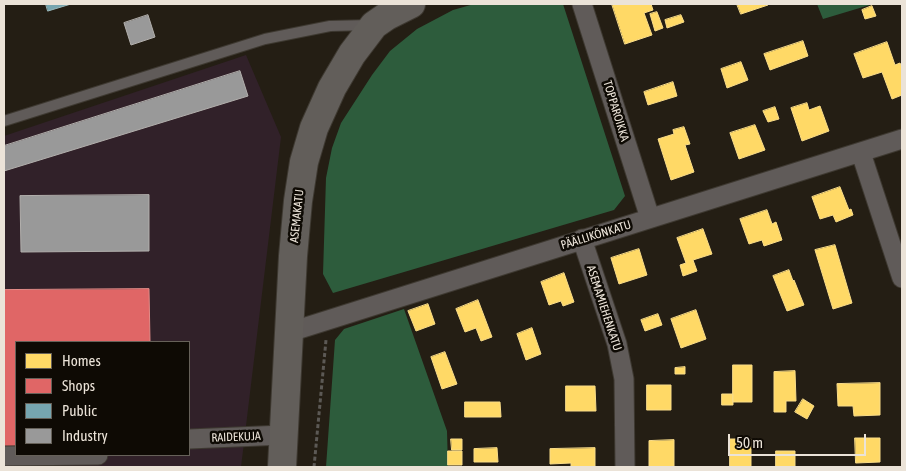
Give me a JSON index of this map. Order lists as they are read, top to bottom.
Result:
{
  "streets": {
    "street": [
      "TOPPAROIKKA",
      "ASEMAKATU",
      "PÄÄLLIKÖNKATU",
      "ASEMAMIEHENKATU",
      "RAIDEKUJA"
    ]
  },
  "crossings": [
    ["TOPPAROIKKA", "PÄÄLLIKÖNKATU"],
    ["ASEMAKATU", "PÄÄLLIKÖNKATU"],
    ["ASEMAKATU", "RAIDEKUJA"],
    ["PÄÄLLIKÖNKATU", "ASEMAMIEHENKATU"]
  ],
  "legend": [
    "Homes",
    "Shops",
    "Public",
    "Industry"
  ],
  "scale_bar": "50 m"
}
